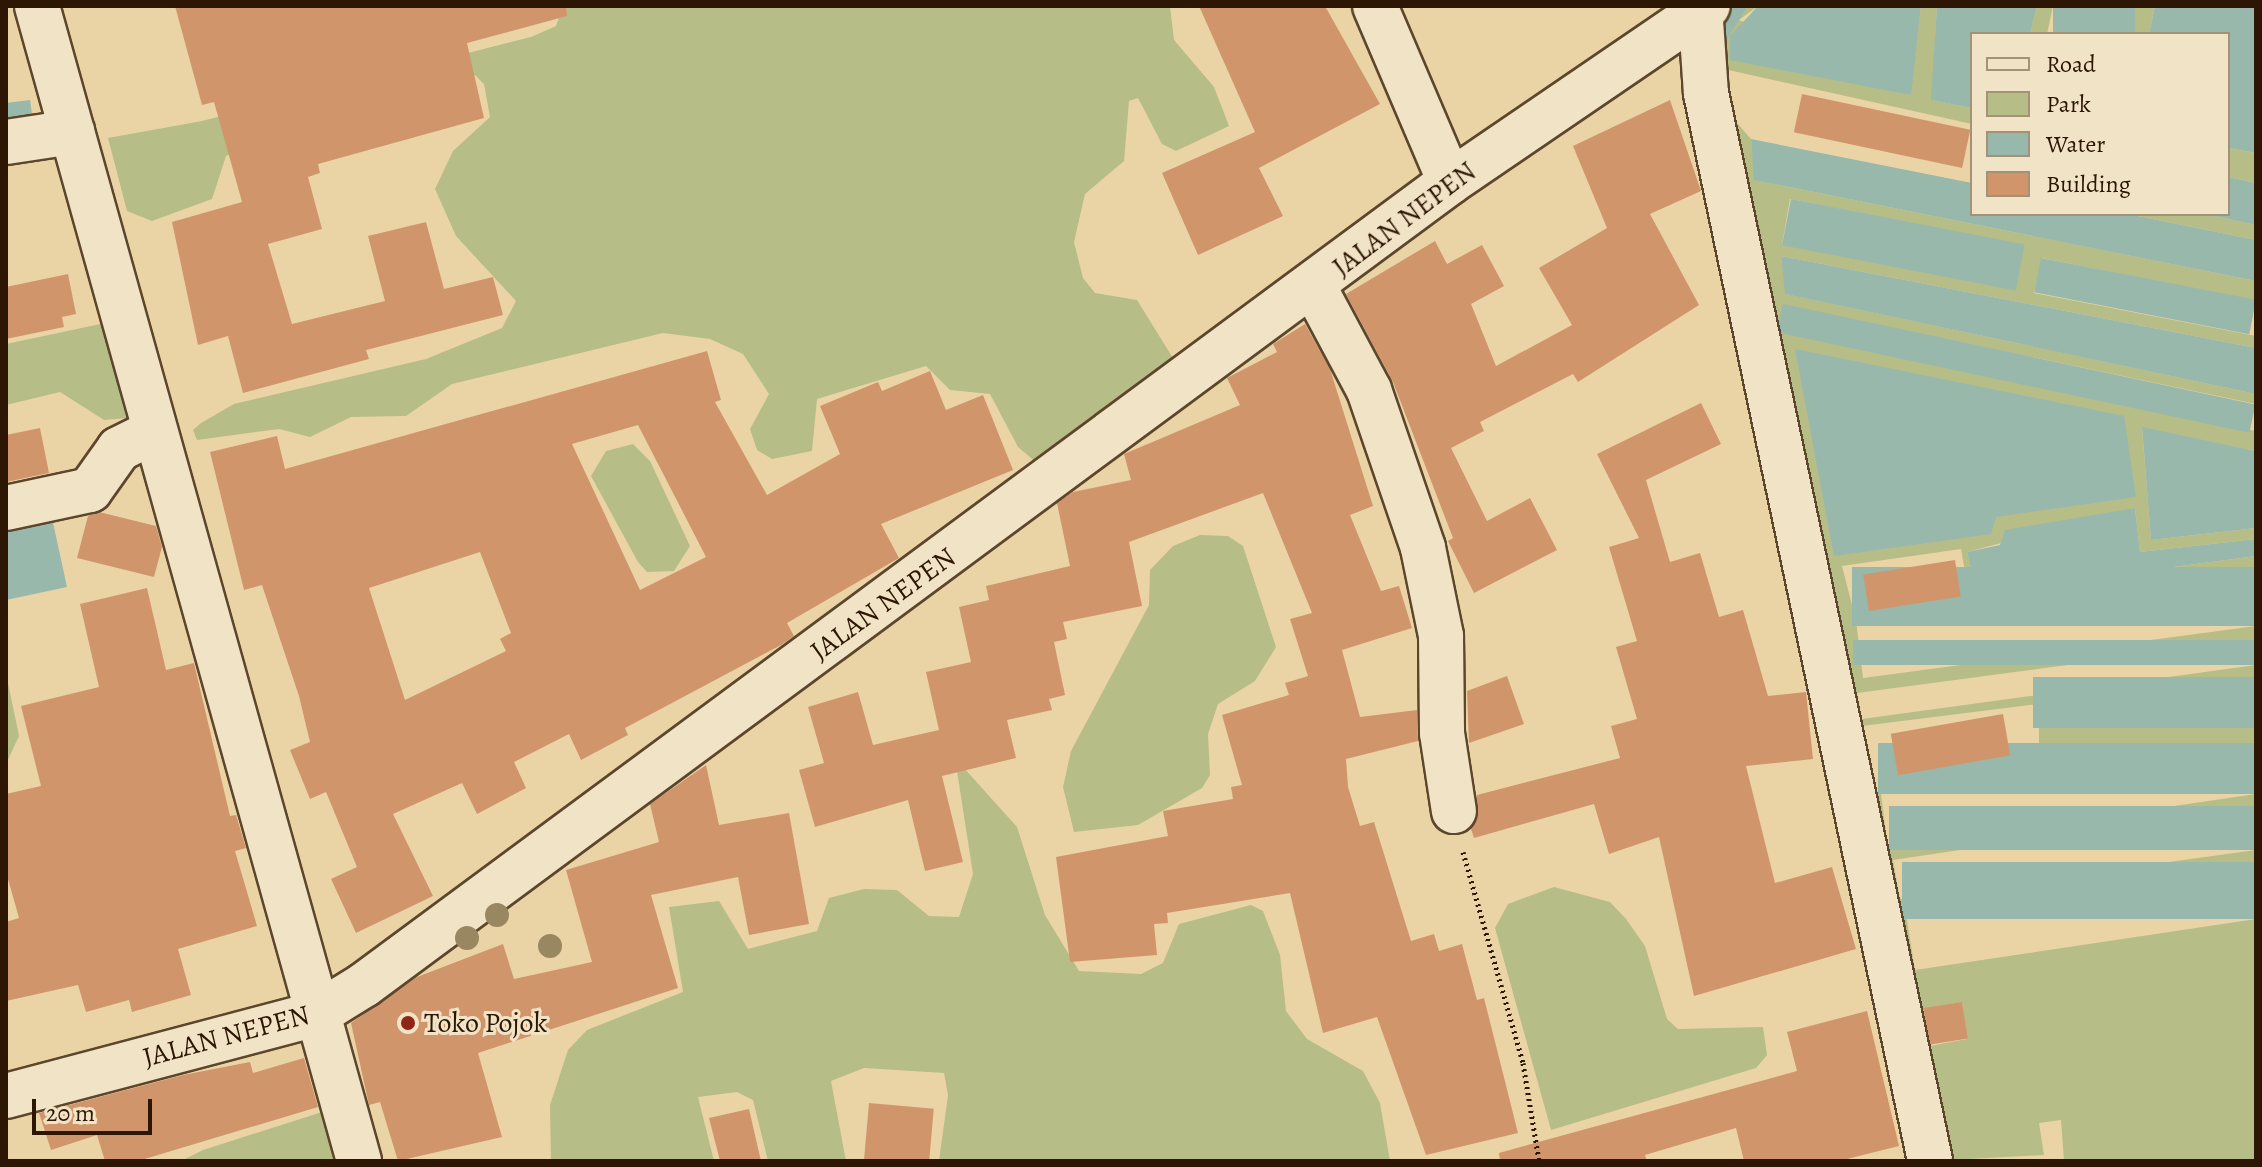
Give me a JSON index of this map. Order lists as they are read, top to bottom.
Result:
{
  "streets": {
    "street": ["JALAN NEPEN"]
  },
  "places": ["Toko Pojok"],
  "legend": [
    "Road",
    "Park",
    "Water",
    "Building"
  ],
  "scale_bar": "20 m"
}
